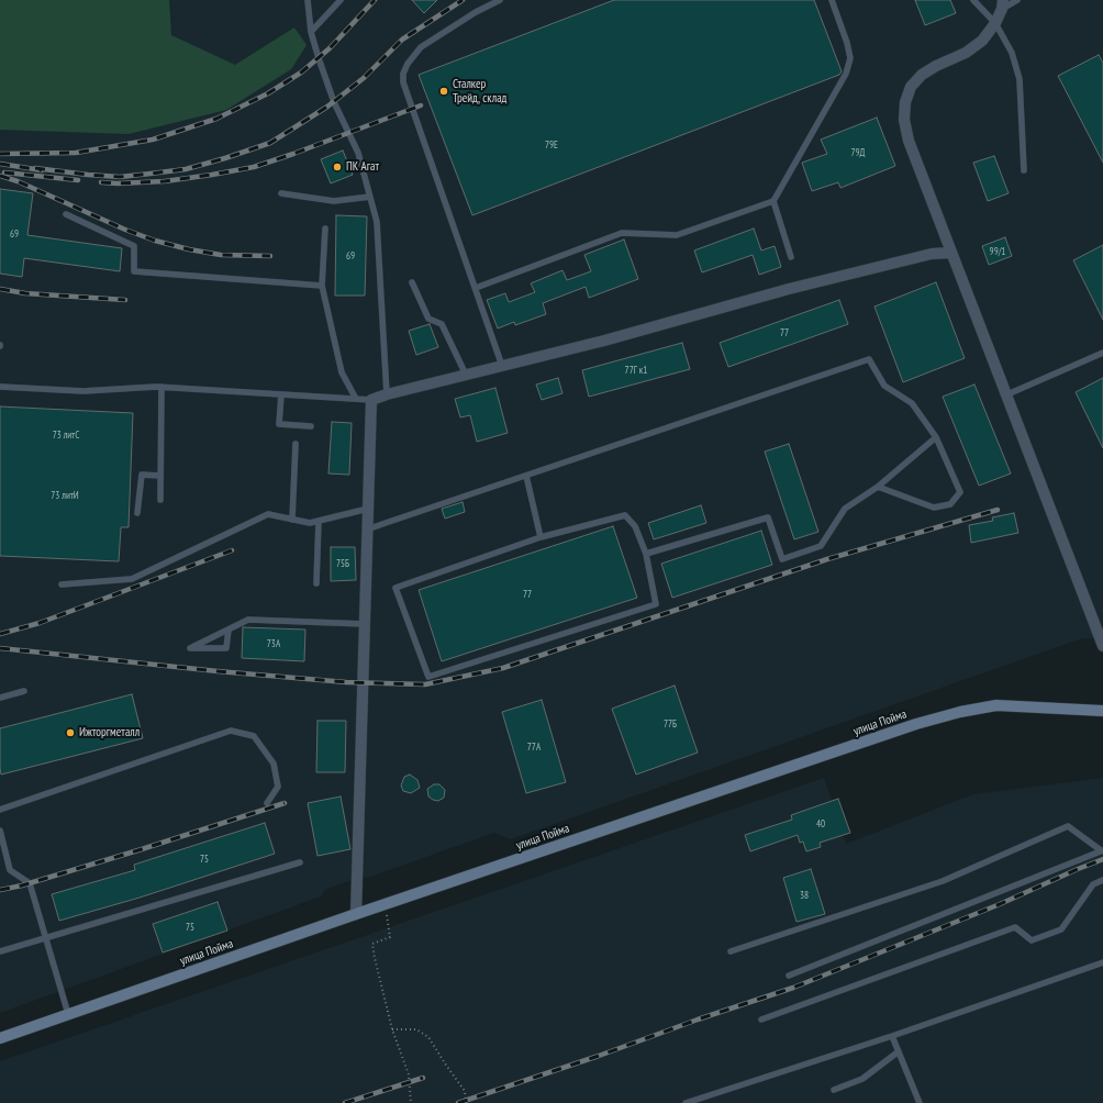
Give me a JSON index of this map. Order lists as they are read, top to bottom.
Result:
{
  "streets": {
    "main road": ["улица Пойма"]
  },
  "places": ["Сталкер Трейд, склад", "ПК Агат", "Ижторгметалл"],
  "house_numbers": [
    "79Е",
    "79Д",
    "69",
    "99/1",
    "69",
    "77",
    "77Г к1",
    "73 литС",
    "73 литИ",
    "75Б",
    "77",
    "73А",
    "77Б",
    "77А",
    "40",
    "75",
    "38",
    "75"
  ]
}
